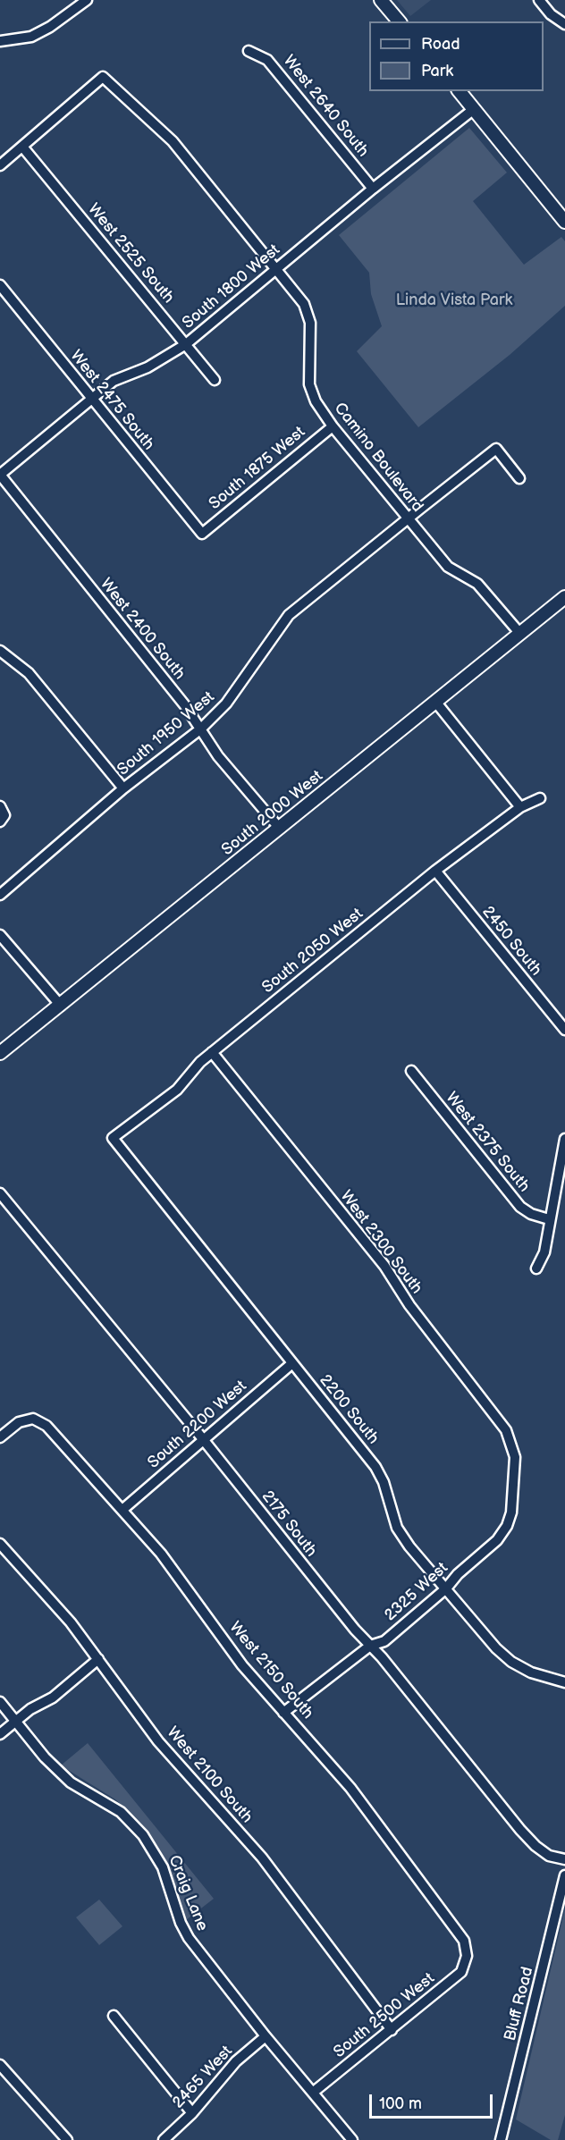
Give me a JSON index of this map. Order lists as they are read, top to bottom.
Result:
{
  "streets": {
    "main road": ["South 2000 West"],
    "street": [
      "West 2640 South",
      "West 2525 South",
      "South 1800 West",
      "West 2475 South",
      "Camino Boulevard",
      "South 1875 West",
      "West 2400 South",
      "South 1950 West",
      "2450 South",
      "South 2050 West",
      "West 2375 South",
      "West 2300 South",
      "2200 South",
      "South 2200 West",
      "2175 South",
      "2325 West",
      "West 2150 South",
      "West 2100 South",
      "Craig Lane",
      "Bluff Road",
      "South 2500 West",
      "2465 West"
    ]
  },
  "crossings": [
    ["West 2640 South", "South 1800 West"],
    ["West 2525 South", "South 1800 West"],
    ["West 2525 South", "Camino Boulevard"],
    ["South 1800 West", "West 2475 South"],
    ["South 1800 West", "Camino Boulevard"],
    ["South 1800 West", "West 2400 South"],
    ["West 2475 South", "South 1875 West"],
    ["Camino Boulevard", "South 1875 West"],
    ["Camino Boulevard", "South 1950 West"],
    ["Camino Boulevard", "South 2000 West"],
    ["West 2400 South", "South 1950 West"],
    ["West 2400 South", "South 2000 West"],
    ["2450 South", "South 2050 West"],
    ["South 2050 West", "West 2300 South"],
    ["South 2050 West", "2200 South"],
    ["West 2300 South", "2325 West"],
    ["2200 South", "South 2200 West"],
    ["2200 South", "2325 West"],
    ["South 2200 West", "2175 South"],
    ["South 2200 West", "West 2150 South"],
    ["2175 South", "2325 West"],
    ["2325 West", "West 2150 South"],
    ["West 2150 South", "South 2500 West"],
    ["West 2100 South", "South 2500 West"],
    ["Craig Lane", "South 2500 West"],
    ["Craig Lane", "2465 West"]
  ],
  "parks": ["Linda Vista Park"],
  "legend": ["Road", "Park"],
  "scale_bar": "100 m"
}
